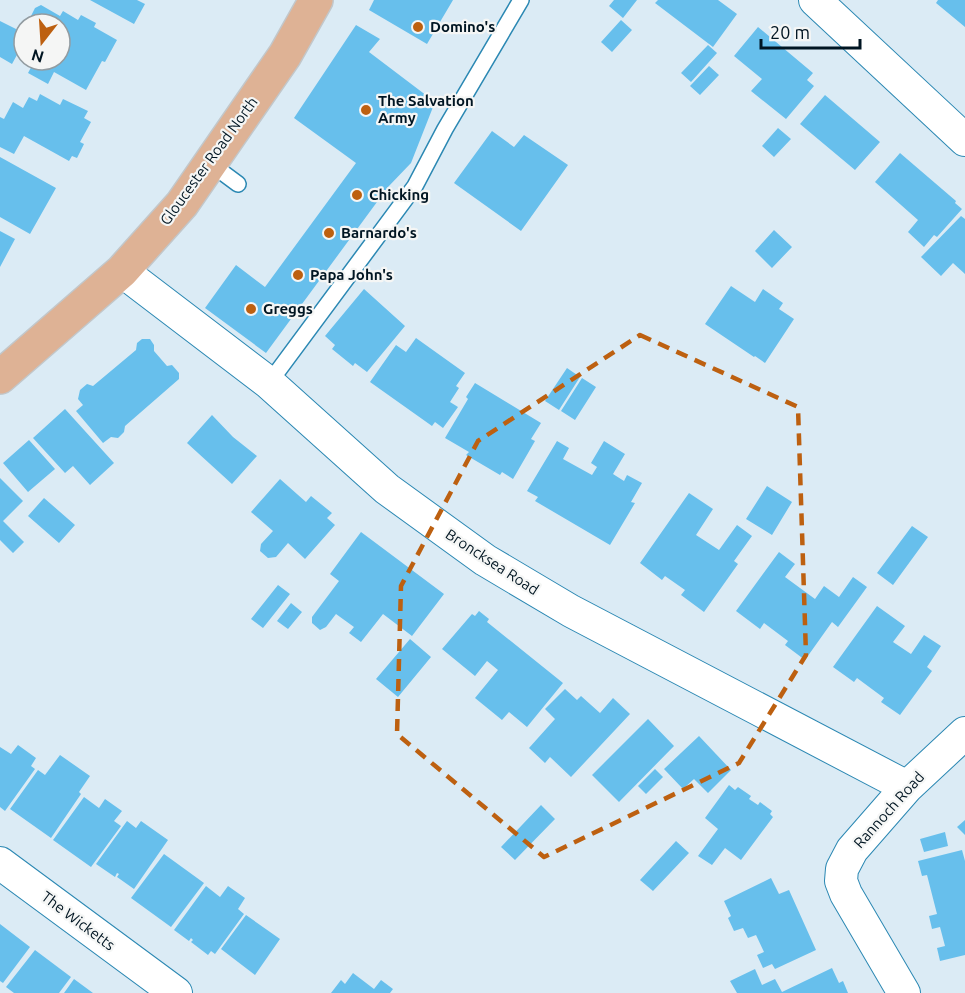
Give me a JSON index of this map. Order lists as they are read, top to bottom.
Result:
{
  "streets": {
    "main road": ["Gloucester Road North"],
    "street": ["Broncksea Road", "Rannoch Road", "The Wicketts"]
  },
  "crossings": [
    ["Gloucester Road North", "Broncksea Road"],
    ["Broncksea Road", "Rannoch Road"]
  ],
  "places": [
    "Domino's",
    "The Salvation Army",
    "Chicking",
    "Barnardo's",
    "Papa John's",
    "Greggs"
  ],
  "scale_bar": "20 m",
  "north": "bottom"
}
